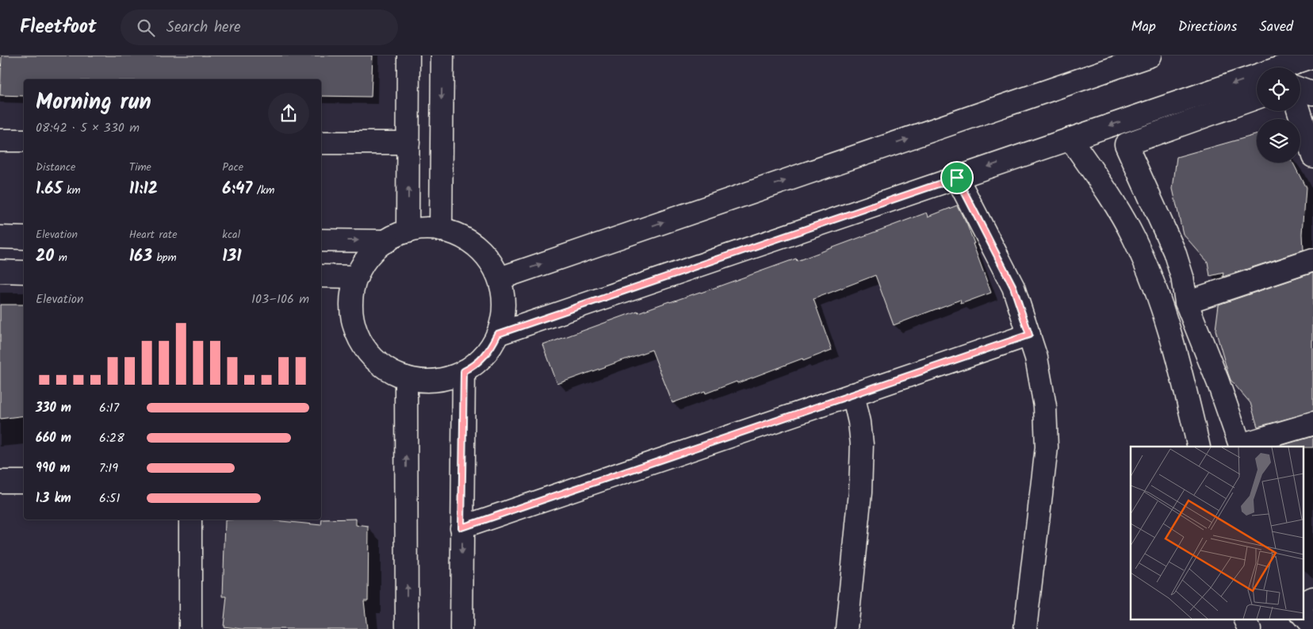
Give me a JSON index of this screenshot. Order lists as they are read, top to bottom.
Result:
{
  "page": {
    "header": "Fleetfoot",
    "search": "Search here",
    "nav": ["Map", "Directions", "Saved"],
    "heading": ["Morning run", "08:42 · 5 × 330 m"],
    "stats": [
      ["Distance", "1.65 km"],
      ["Time", "11:12"],
      ["Pace", "6:47 /km"],
      ["Elevation", "20 m"],
      ["Heart rate", "163 bpm"],
      ["kcal", "131"]
    ],
    "chart": ["Elevation", "103–106 m"],
    "list": [
      {
        "name": "330 m",
        "note": "6:17"
      },
      {
        "name": "660 m",
        "note": "6:28"
      },
      {
        "name": "990 m",
        "note": "7:19"
      },
      {
        "name": "1.3 km",
        "note": "6:51"
      }
    ]
  }
}
